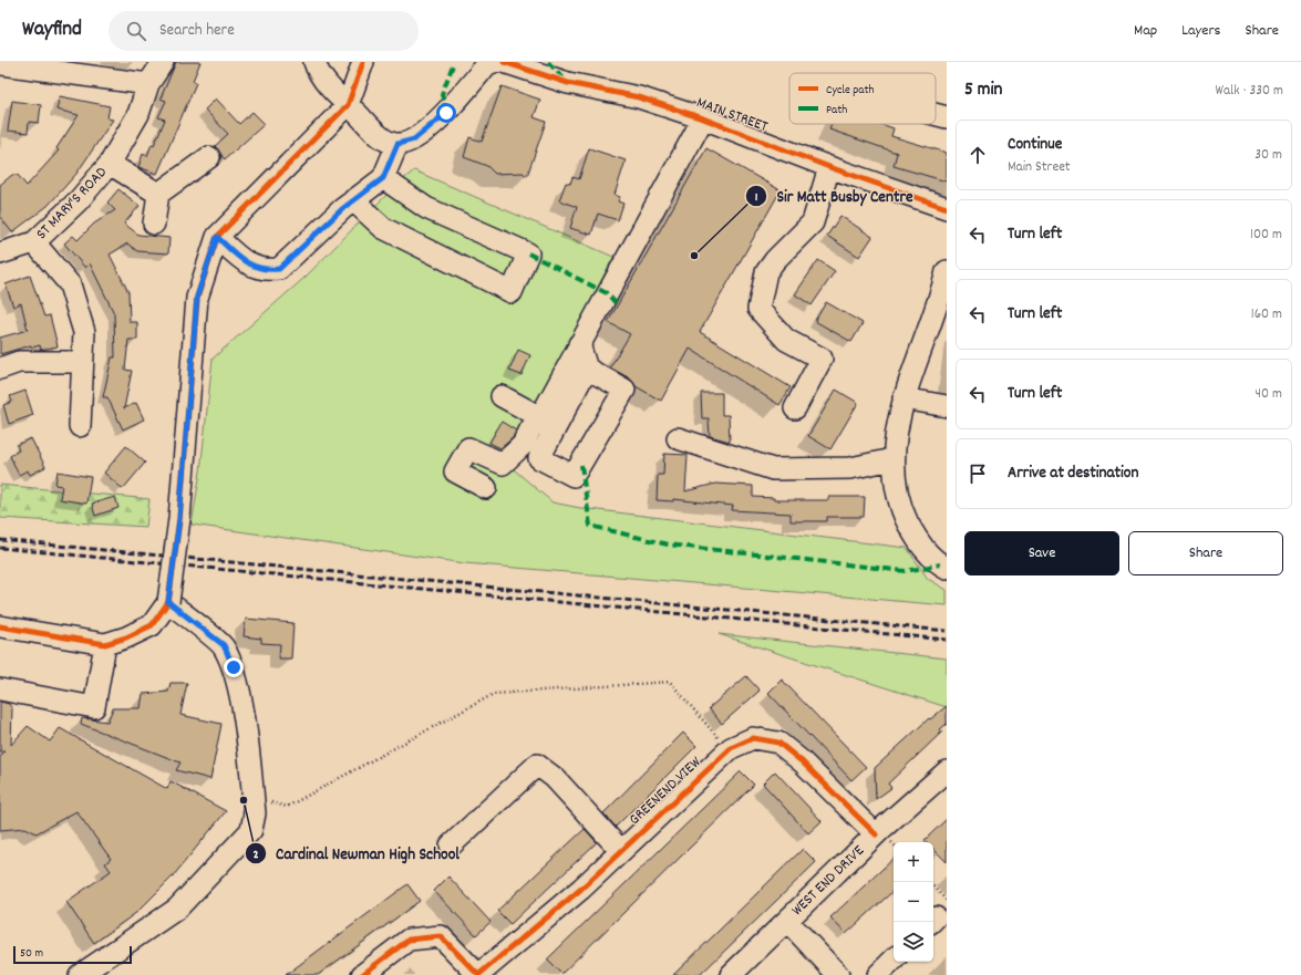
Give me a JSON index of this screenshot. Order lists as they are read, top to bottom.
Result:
{
  "streets": {
    "street": [
      "MAIN STREET",
      "ST MARY'S ROAD",
      "GREENEND VIEW",
      "WEST END DRIVE"
    ]
  },
  "crossings": [
    ["GREENEND VIEW", "WEST END DRIVE"]
  ],
  "places": ["Sir Matt Busby Centre", "Cardinal Newman High School"],
  "legend": ["Cycle path", "Path"],
  "scale_bar": "50 m",
  "page": {
    "header": "Wayfind",
    "search": "Search here",
    "nav": ["Map", "Layers", "Share"],
    "heading": ["5 min", "Walk · 330 m"],
    "list": [
      ["Continue", "Main Street", "30 m"],
      ["Turn left", "100 m"],
      ["Turn left", "160 m"],
      ["Turn left", "40 m"],
      "Arrive at destination"
    ],
    "buttons": ["Save", "Share"],
    "map_buttons": ["+", "−"],
    "scale": "50 m"
  }
}
